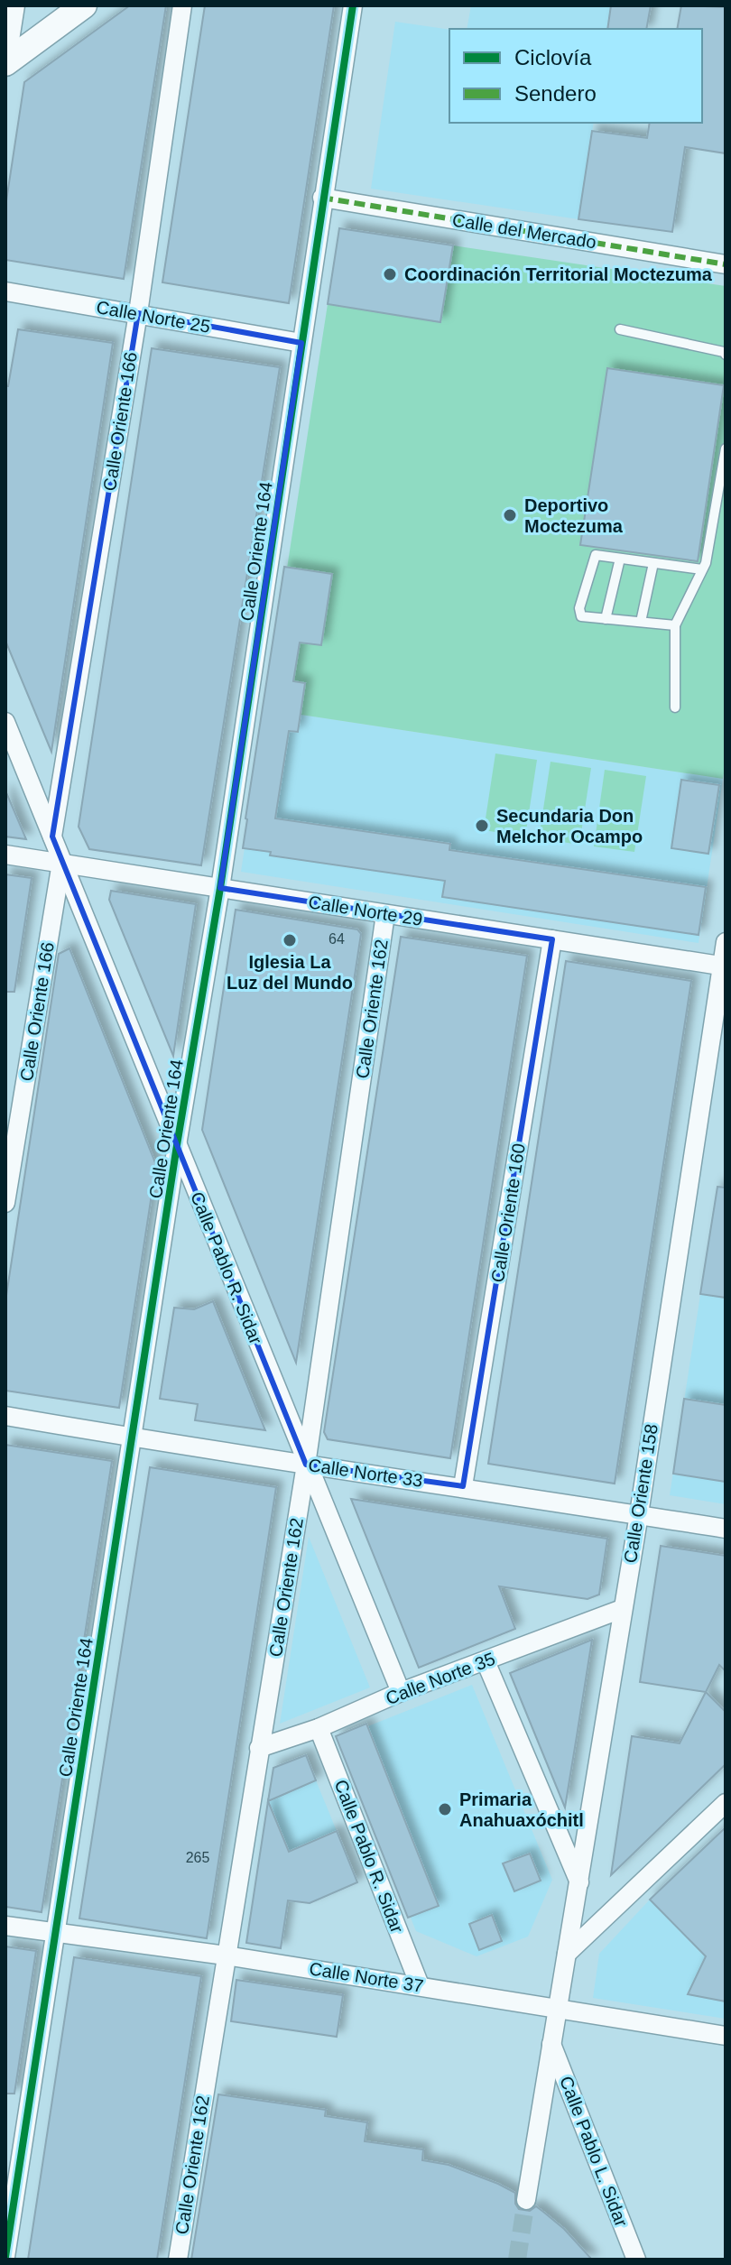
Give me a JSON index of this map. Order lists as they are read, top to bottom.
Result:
{
  "streets": {
    "street": [
      "Calle del Mercado",
      "Calle Norte 25",
      "Calle Oriente 166",
      "Calle Oriente 164",
      "Calle Norte 29",
      "Calle Oriente 162",
      "Calle Oriente 160",
      "Calle Pablo R. Sidar",
      "Calle Norte 33",
      "Calle Oriente 158",
      "Calle Norte 35",
      "Calle Norte 37",
      "Calle Pablo L. Sidar"
    ]
  },
  "crossings": [
    ["Calle del Mercado", "Calle Oriente 164"],
    ["Calle Norte 25", "Calle Oriente 166"],
    ["Calle Norte 25", "Calle Oriente 164"],
    ["Calle Oriente 166", "Calle Norte 29"],
    ["Calle Oriente 166", "Calle Pablo R. Sidar"],
    ["Calle Oriente 164", "Calle Norte 29"],
    ["Calle Oriente 164", "Calle Pablo R. Sidar"],
    ["Calle Oriente 164", "Calle Norte 33"],
    ["Calle Oriente 164", "Calle Norte 37"],
    ["Calle Norte 29", "Calle Oriente 162"],
    ["Calle Norte 29", "Calle Oriente 160"],
    ["Calle Norte 29", "Calle Pablo R. Sidar"],
    ["Calle Norte 29", "Calle Oriente 158"],
    ["Calle Oriente 162", "Calle Pablo R. Sidar"],
    ["Calle Oriente 162", "Calle Norte 33"],
    ["Calle Oriente 162", "Calle Norte 35"],
    ["Calle Oriente 162", "Calle Norte 37"],
    ["Calle Oriente 160", "Calle Norte 33"],
    ["Calle Pablo R. Sidar", "Calle Norte 33"],
    ["Calle Pablo R. Sidar", "Calle Norte 35"],
    ["Calle Pablo R. Sidar", "Calle Norte 37"],
    ["Calle Norte 33", "Calle Oriente 158"],
    ["Calle Oriente 158", "Calle Norte 35"],
    ["Calle Oriente 158", "Calle Norte 37"],
    ["Calle Oriente 158", "Calle Pablo L. Sidar"]
  ],
  "places": [
    "Coordinación Territorial Moctezuma",
    "Deportivo Moctezuma",
    "Secundaria Don Melchor Ocampo",
    "Iglesia La Luz del Mundo",
    "Primaria Anahuaxóchitl"
  ],
  "house_numbers": ["64", "265"],
  "legend": ["Ciclovía", "Sendero"]
}
